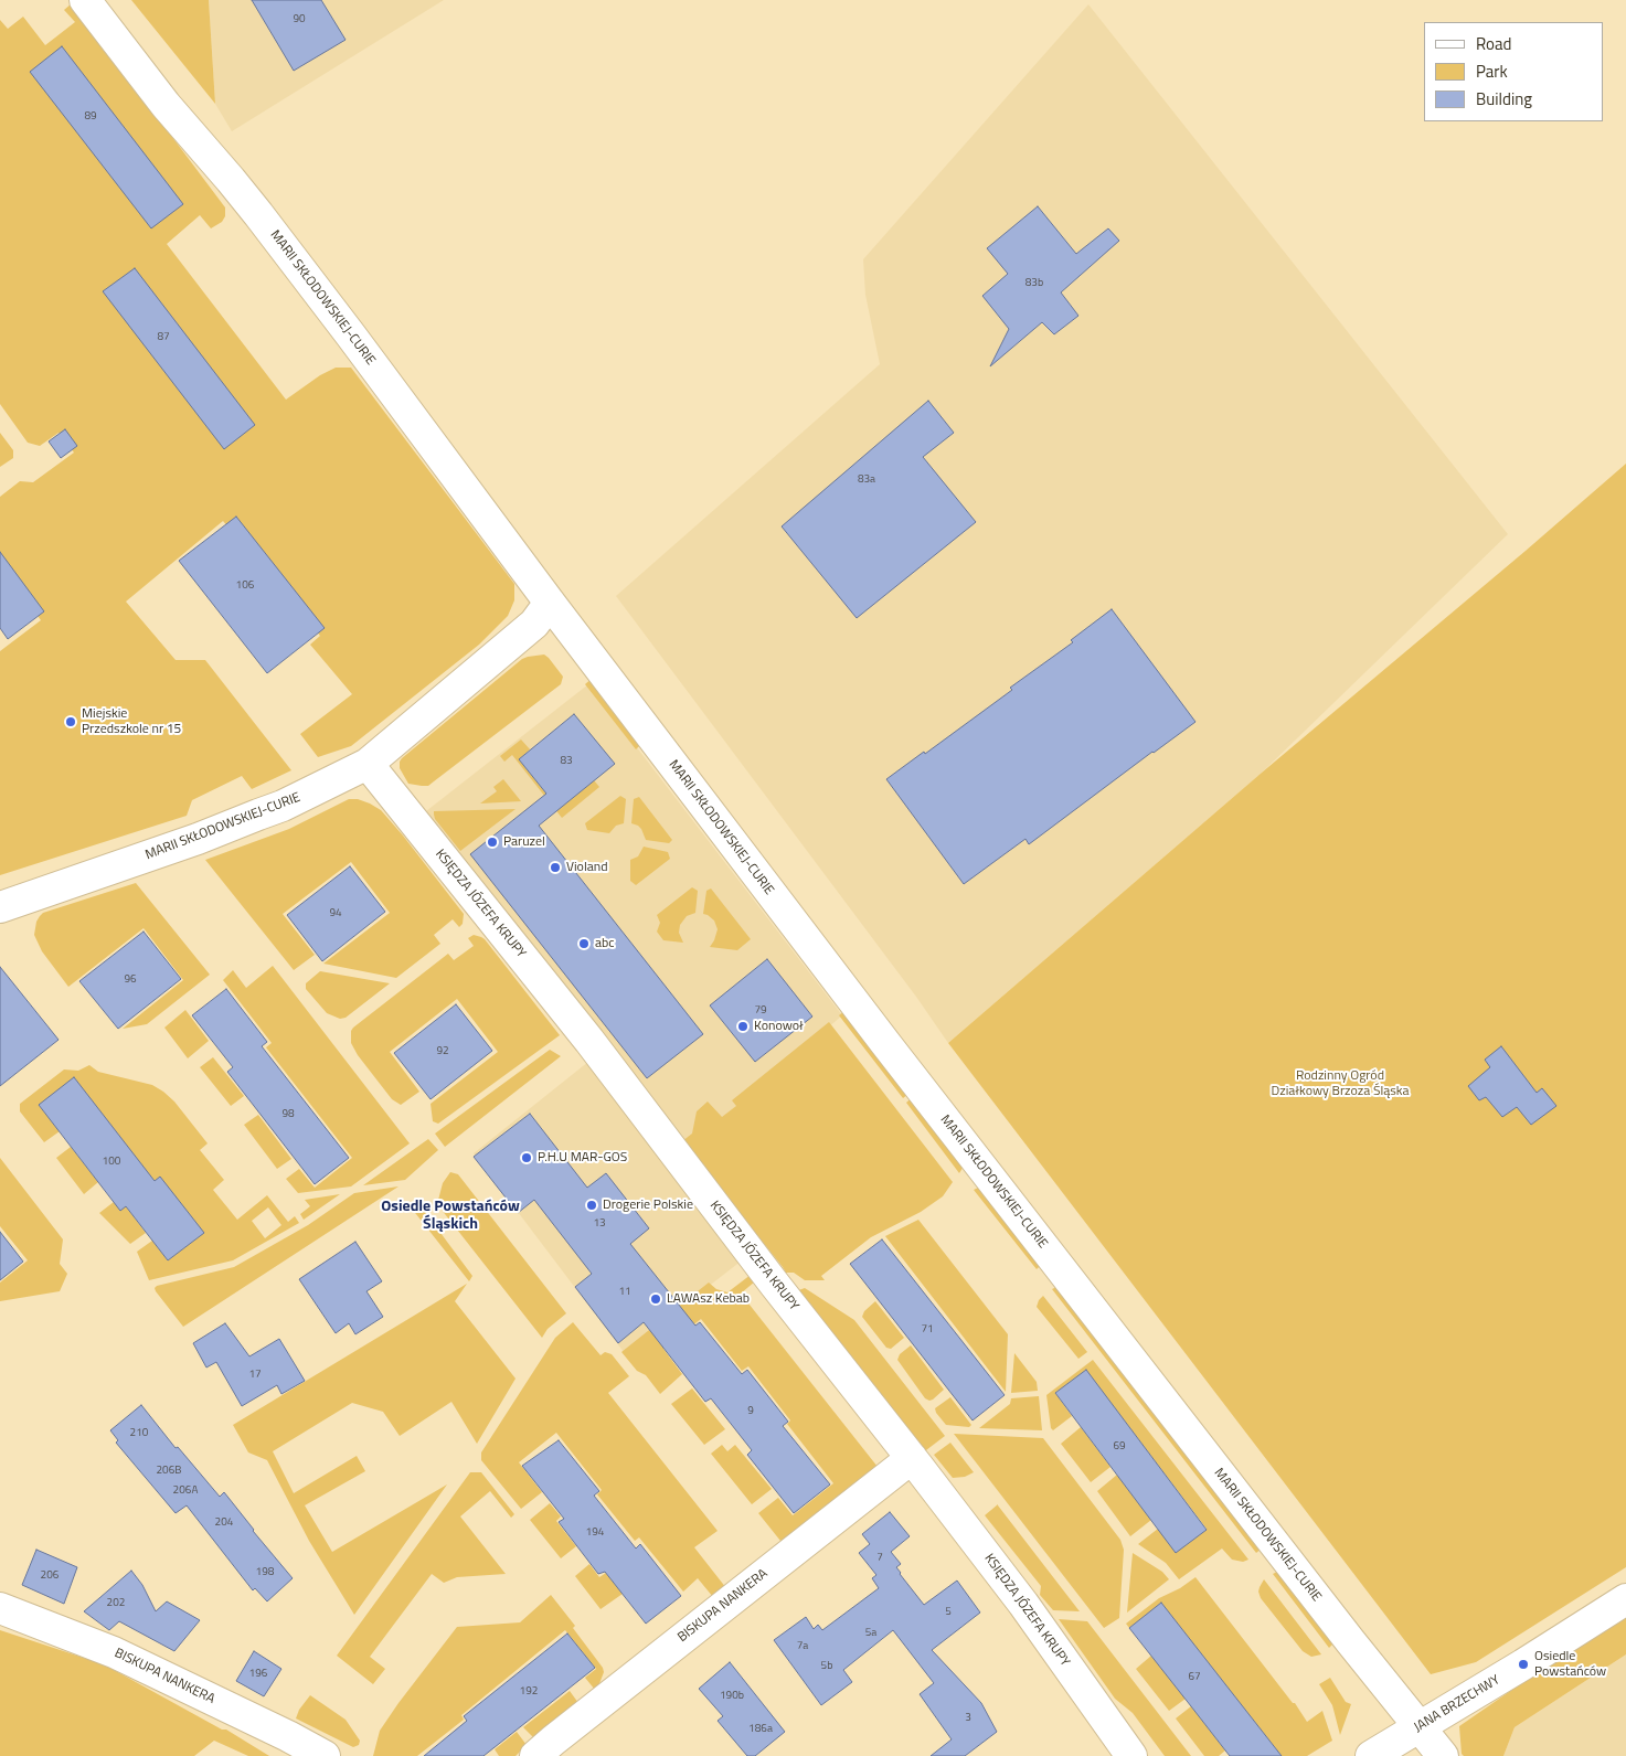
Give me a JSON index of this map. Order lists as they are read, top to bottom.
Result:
{
  "streets": {
    "street": [
      "MARII SKŁODOWSKIEJ-CURIE",
      "KSIĘDZA JÓZEFA KRUPY",
      "BISKUPA NANKERA",
      "JANA BRZECHWY"
    ]
  },
  "crossings": [
    ["MARII SKŁODOWSKIEJ-CURIE", "KSIĘDZA JÓZEFA KRUPY"],
    ["MARII SKŁODOWSKIEJ-CURIE", "JANA BRZECHWY"],
    ["KSIĘDZA JÓZEFA KRUPY", "BISKUPA NANKERA"]
  ],
  "districts": ["Osiedle Powstańców Śląskich"],
  "parks": ["Rodzinny Ogród Działkowy Brzoza Śląska"],
  "places": [
    "Miejskie Przedszkole nr 15",
    "Paruzel",
    "Violand",
    "abc",
    "Konowoł",
    "P.H.U MAR-GOS",
    "Drogerie Polskie",
    "LAWAsz Kebab",
    "Osiedle Powstańców"
  ],
  "house_numbers": [
    "90",
    "89",
    "83b",
    "87",
    "83a",
    "106",
    "83",
    "94",
    "96",
    "79",
    "92",
    "98",
    "100",
    "13",
    "11",
    "71",
    "17",
    "9",
    "210",
    "69",
    "206B",
    "206A",
    "204",
    "194",
    "7",
    "198",
    "206",
    "202",
    "5",
    "5a",
    "7a",
    "5b",
    "196",
    "67",
    "192",
    "190b",
    "3",
    "186a"
  ],
  "legend": ["Road", "Park", "Building"]
}
